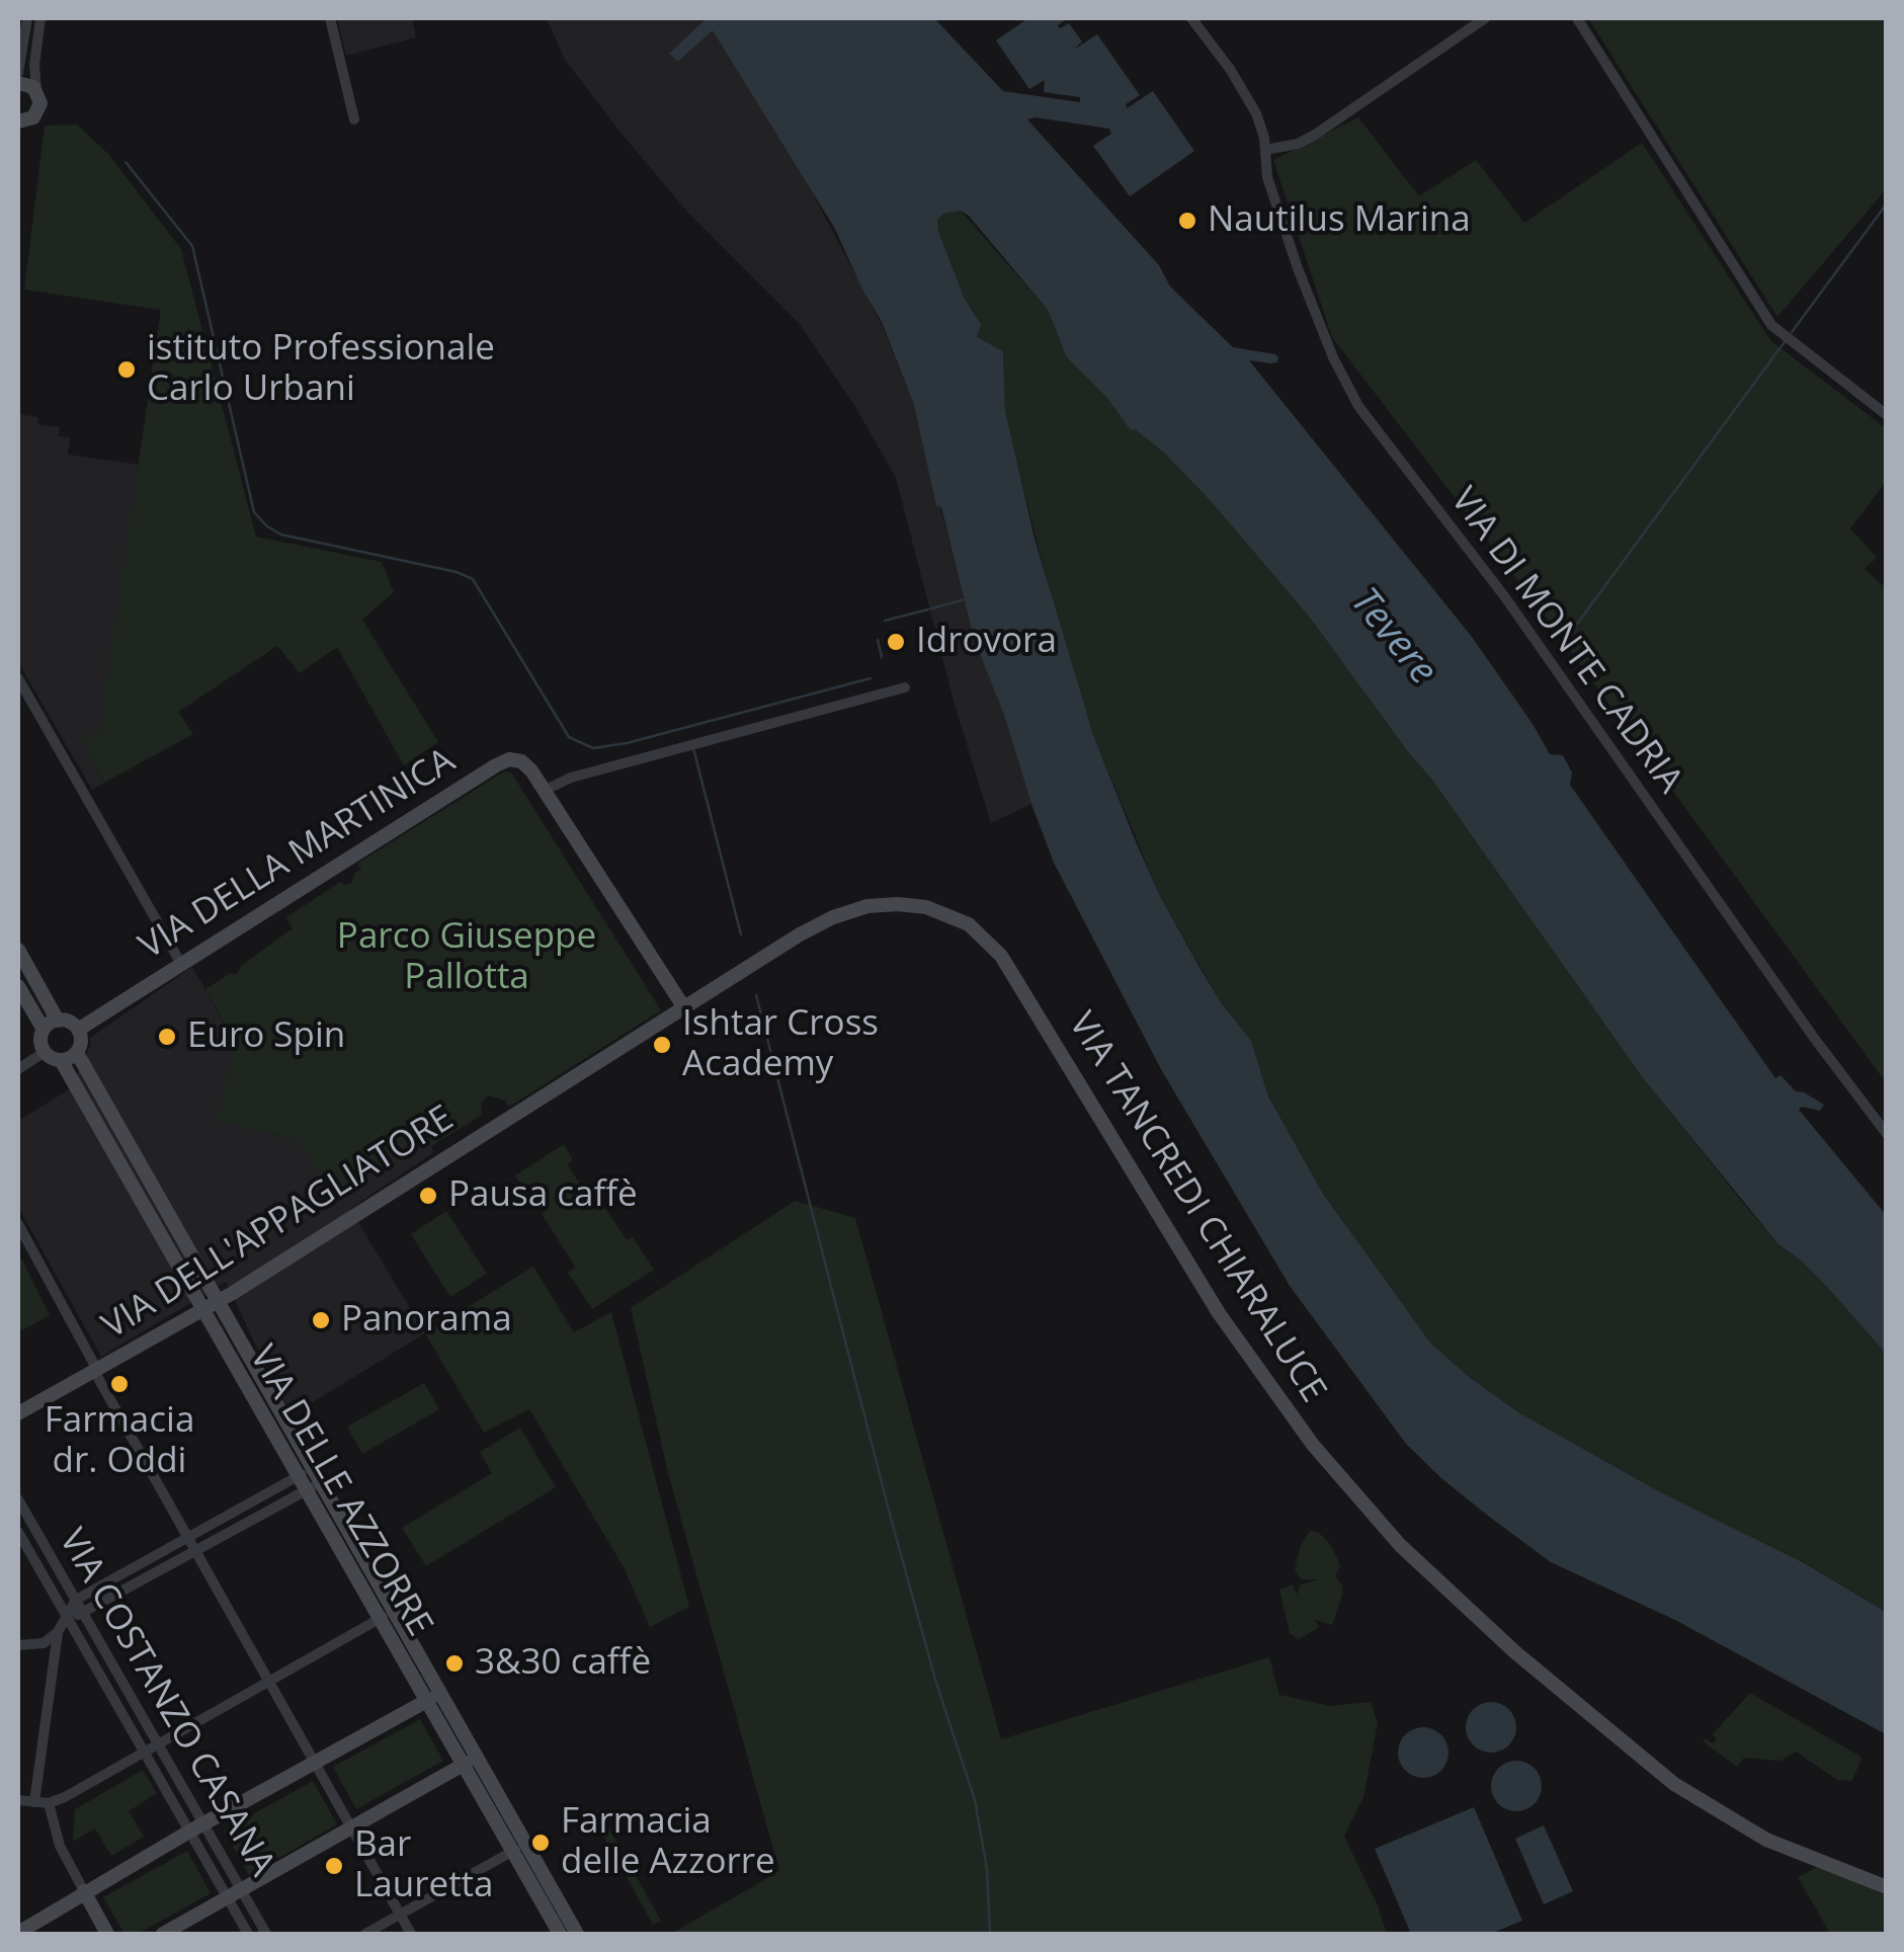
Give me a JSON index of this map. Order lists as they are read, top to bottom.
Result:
{
  "streets": {
    "street": [
      "VIA DI MONTE CADRIA",
      "VIA DELLA MARTINICA",
      "VIA TANCREDI CHIARALUCE",
      "VIA DELL'APPAGLIATORE",
      "VIA DELLE AZZORRE",
      "VIA COSTANZO CASANA"
    ]
  },
  "crossings": [
    ["VIA DELLA MARTINICA", "VIA TANCREDI CHIARALUCE"],
    ["VIA DELLA MARTINICA", "VIA DELLE AZZORRE"],
    ["VIA TANCREDI CHIARALUCE", "VIA DELL'APPAGLIATORE"],
    ["VIA DELL'APPAGLIATORE", "VIA DELLE AZZORRE"]
  ],
  "water": ["Tevere"],
  "parks": ["Parco Giuseppe Pallotta"],
  "places": [
    "Nautilus Marina",
    "istituto Professionale Carlo Urbani",
    "Idrovora",
    "Euro Spin",
    "Ishtar Cross Academy",
    "Pausa caffè",
    "Panorama",
    "Farmacia dr. Oddi",
    "3&30 caffè",
    "Farmacia delle Azzorre",
    "Bar Lauretta"
  ]
}
